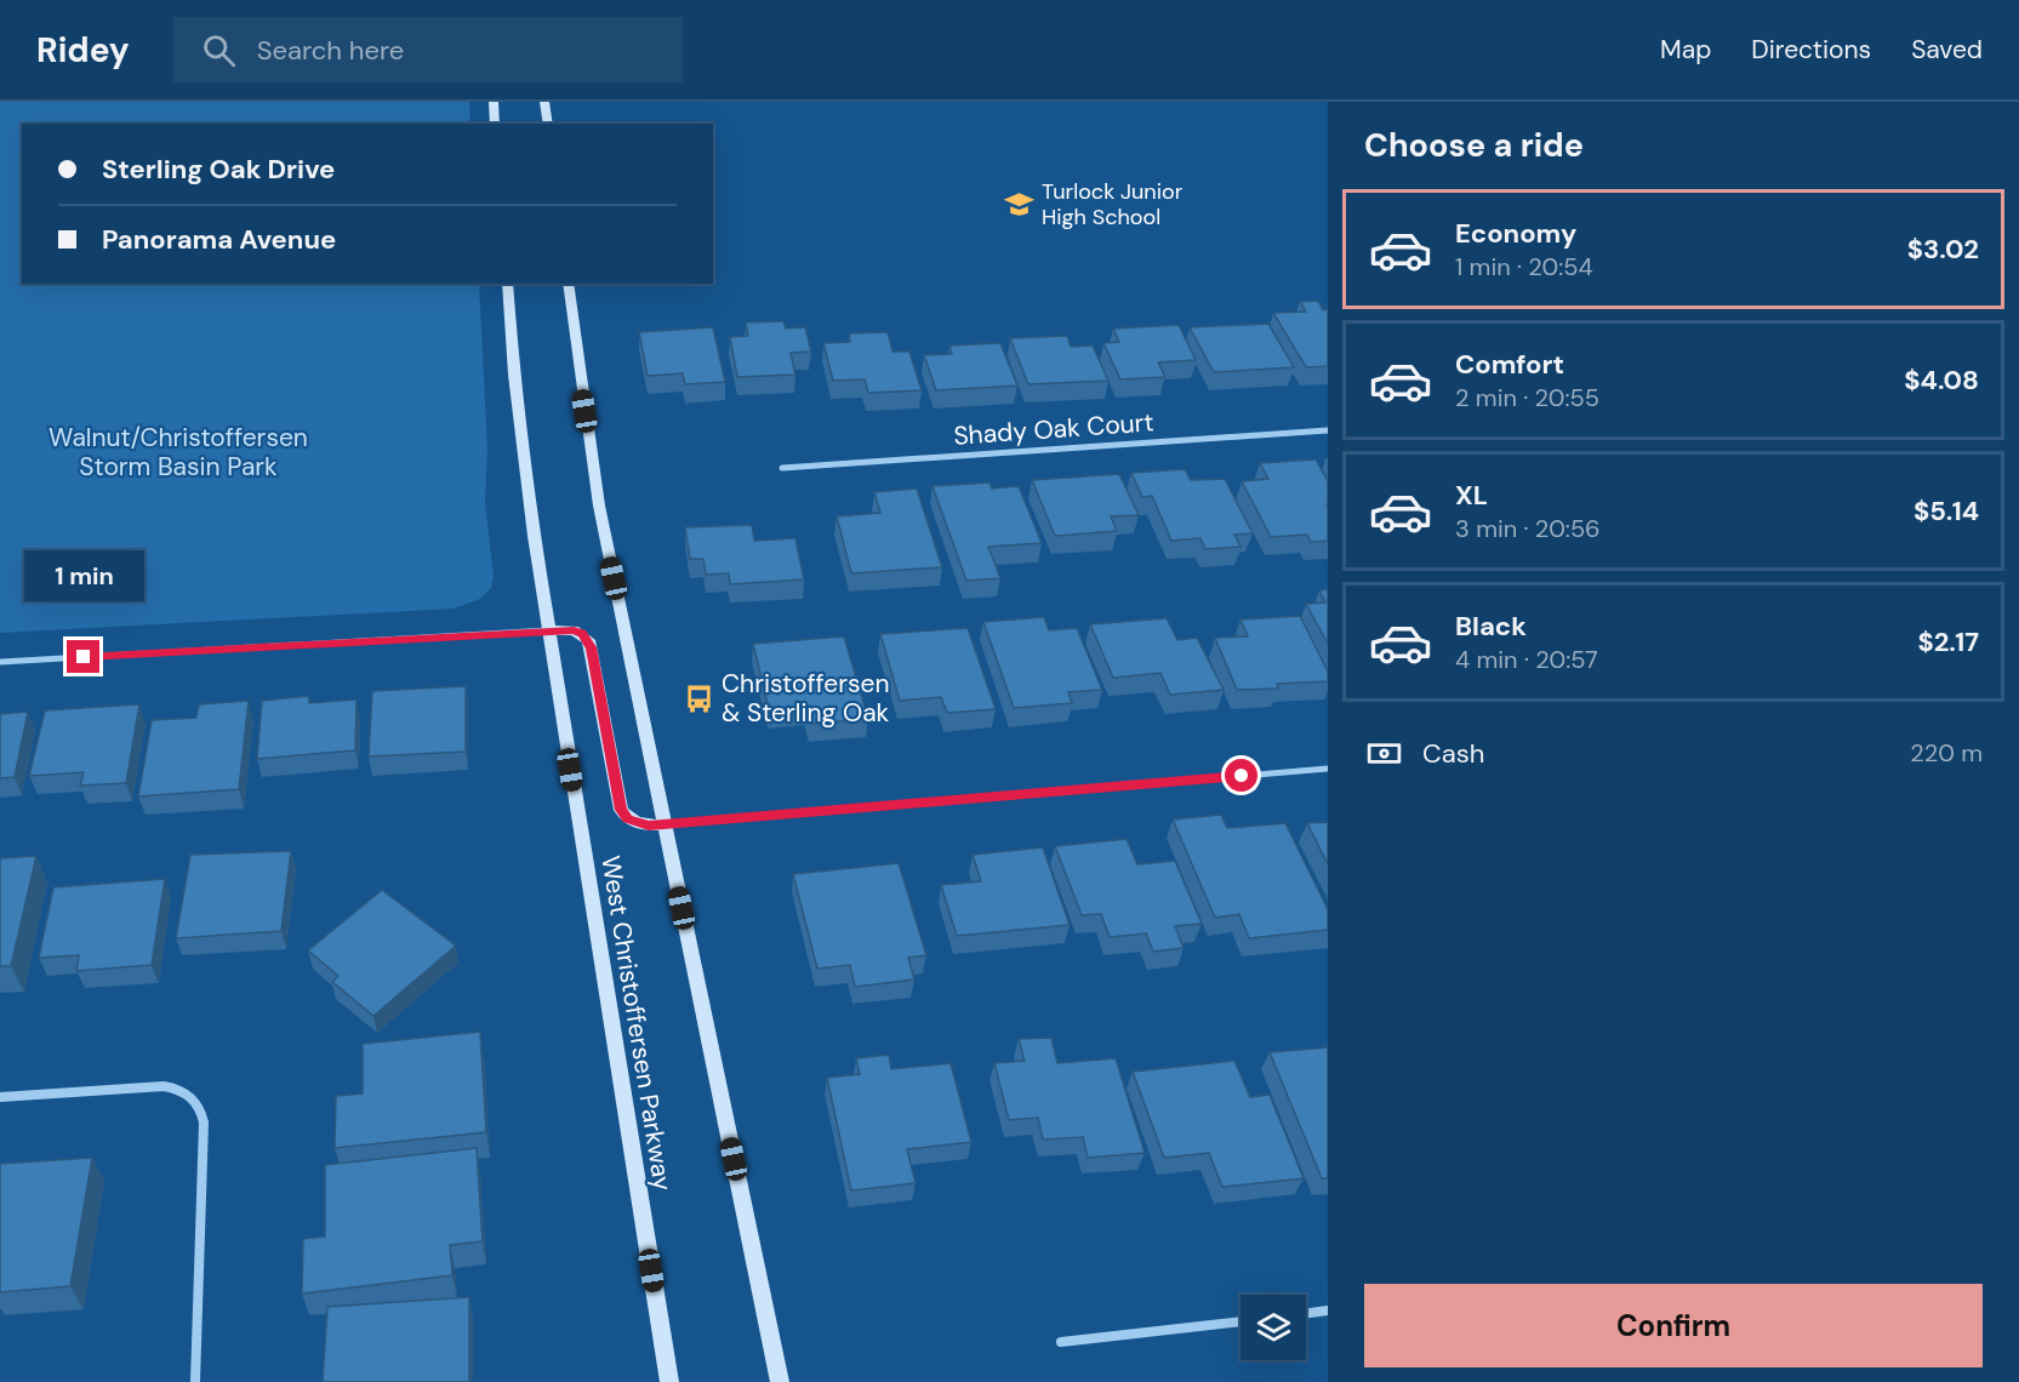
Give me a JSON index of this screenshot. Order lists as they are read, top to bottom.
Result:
{
  "streets": {
    "street": ["Shady Oak Court", "West Christoffersen Parkway"]
  },
  "parks": ["Walnut/Christoffersen Storm Basin Park"],
  "places": {
    "school or university": ["Turlock Junior High School"],
    "bus stop": ["Christoffersen & Sterling Oak"]
  },
  "page": {
    "header": "Ridey",
    "search": "Search here",
    "nav": ["Map", "Directions", "Saved"],
    "heading": "Choose a ride",
    "banner": ["Sterling Oak Drive", "Panorama Avenue"],
    "list": [
      {
        "name": "Economy",
        "note": "1 min · 20:54",
        "value": "$3.02"
      },
      {
        "name": "Comfort",
        "note": "2 min · 20:55",
        "value": "$4.08"
      },
      {
        "name": "XL",
        "note": "3 min · 20:56",
        "value": "$5.14"
      },
      {
        "name": "Black",
        "note": "4 min · 20:57",
        "value": "$2.17"
      }
    ],
    "bubble": "1 min",
    "pay": ["Cash", "220 m"],
    "buttons": "Confirm"
  }
}
